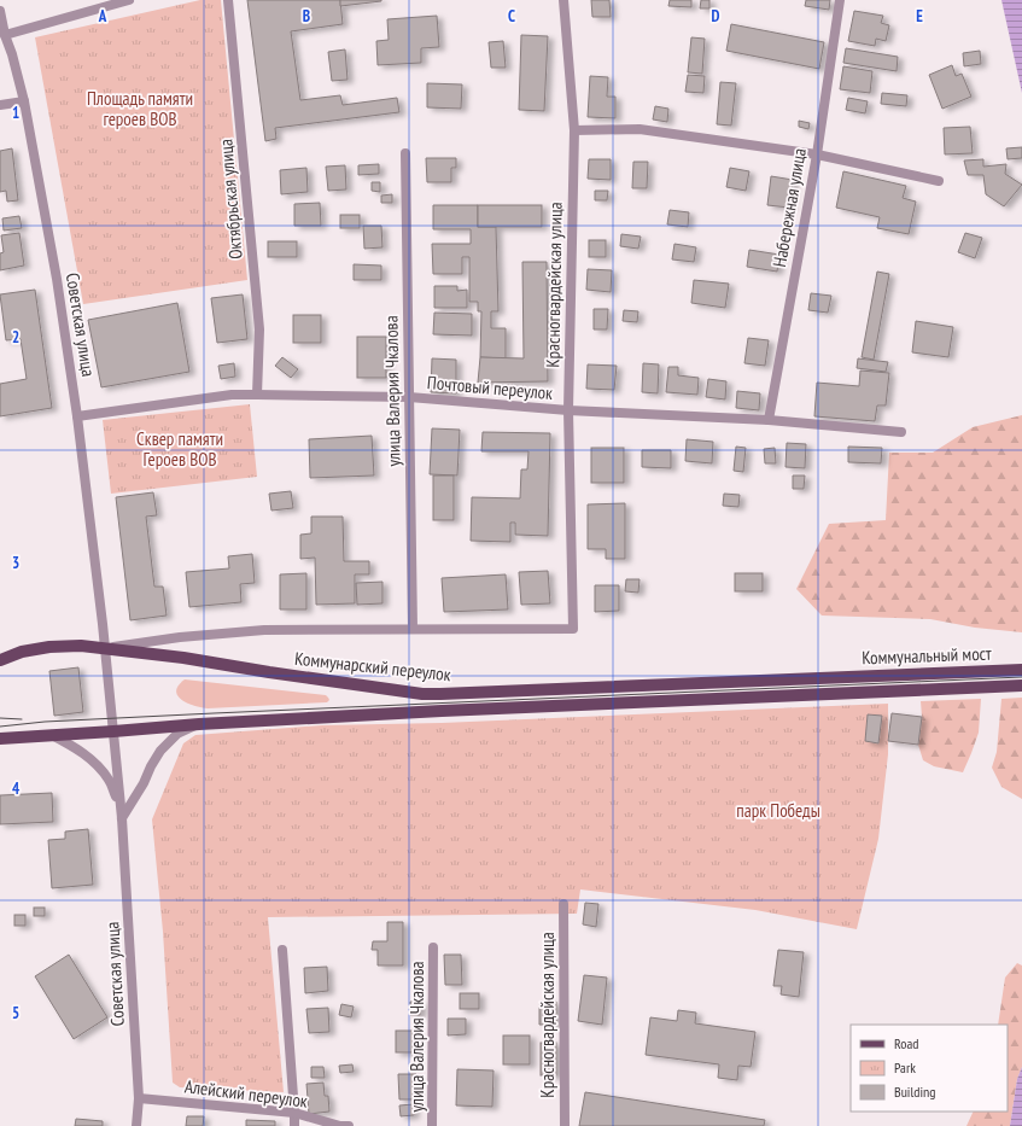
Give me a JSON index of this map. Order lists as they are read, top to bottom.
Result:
{
  "streets": {
    "main road": ["Коммунальный мост", "Коммунарский переулок"],
    "street": [
      "Октябрьская улица",
      "Набережная улица",
      "Красногвардейская улица",
      "Советская улица",
      "Почтовый переулок",
      "улица Валерия Чкалова",
      "Алейский переулок"
    ]
  },
  "crossings": [
    ["Октябрьская улица", "Почтовый переулок"],
    ["Набережная улица", "Почтовый переулок"],
    ["Красногвардейская улица", "Почтовый переулок"],
    ["Красногвардейская улица", "улица Валерия Чкалова"],
    ["Советская улица", "Почтовый переулок"],
    ["Советская улица", "Коммунарский переулок"],
    ["Советская улица", "Алейский переулок"],
    ["Почтовый переулок", "улица Валерия Чкалова"],
    ["Коммунальный мост", "Коммунарский переулок"]
  ],
  "parks": ["Площадь памяти героев ВОВ", "Сквер памяти Героев ВОВ", "парк Победы"],
  "legend": ["Road", "Park", "Building"],
  "grid": {
    "columns": [
      "A",
      "B",
      "C",
      "D",
      "E"
    ],
    "rows": [
      "1",
      "2",
      "3",
      "4",
      "5"
    ]
  }
}
